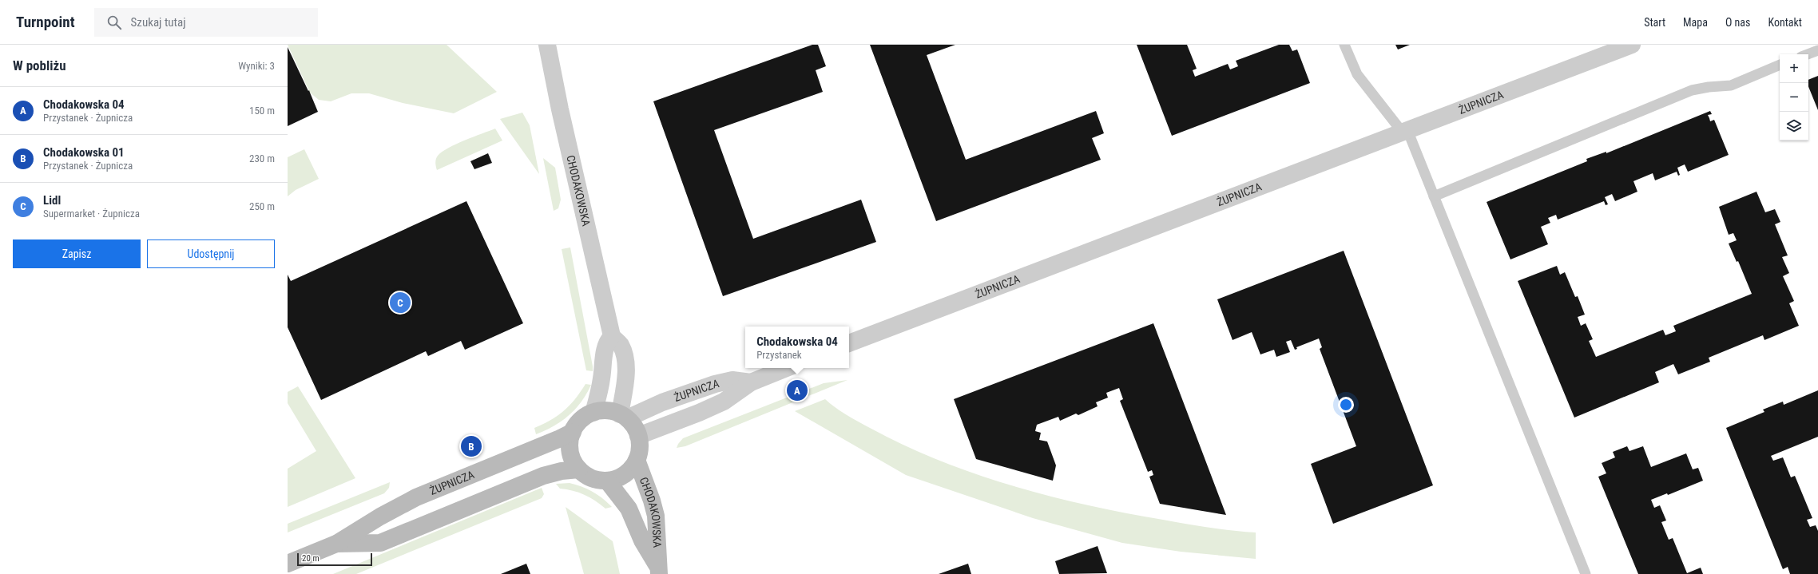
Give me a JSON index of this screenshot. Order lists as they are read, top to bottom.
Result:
{
  "streets": {
    "street": ["ŻUPNICZA", "CHODAKOWSKA"]
  },
  "crossings": [
    ["ŻUPNICZA", "CHODAKOWSKA"]
  ],
  "scale_bar": "20 m",
  "page": {
    "header": "Turnpoint",
    "search": "Szukaj tutaj",
    "nav": [
      "Start",
      "Mapa",
      "O nas",
      "Kontakt"
    ],
    "heading": ["W pobliżu", "Wyniki: 3"],
    "map_buttons": ["+", "−"],
    "list": [
      {
        "mark": "A",
        "name": "Chodakowska 04",
        "note": "Przystanek · Żupnicza",
        "value": "150 m"
      },
      {
        "mark": "B",
        "name": "Chodakowska 01",
        "note": "Przystanek · Żupnicza",
        "value": "230 m"
      },
      {
        "mark": "C",
        "name": "Lidl",
        "note": "Supermarket · Żupnicza",
        "value": "250 m"
      }
    ],
    "buttons": ["Zapisz", "Udostępnij"],
    "pins": ["C", "A", "B"],
    "popup": ["Chodakowska 04", "Przystanek"],
    "scale": "20 m"
  }
}
